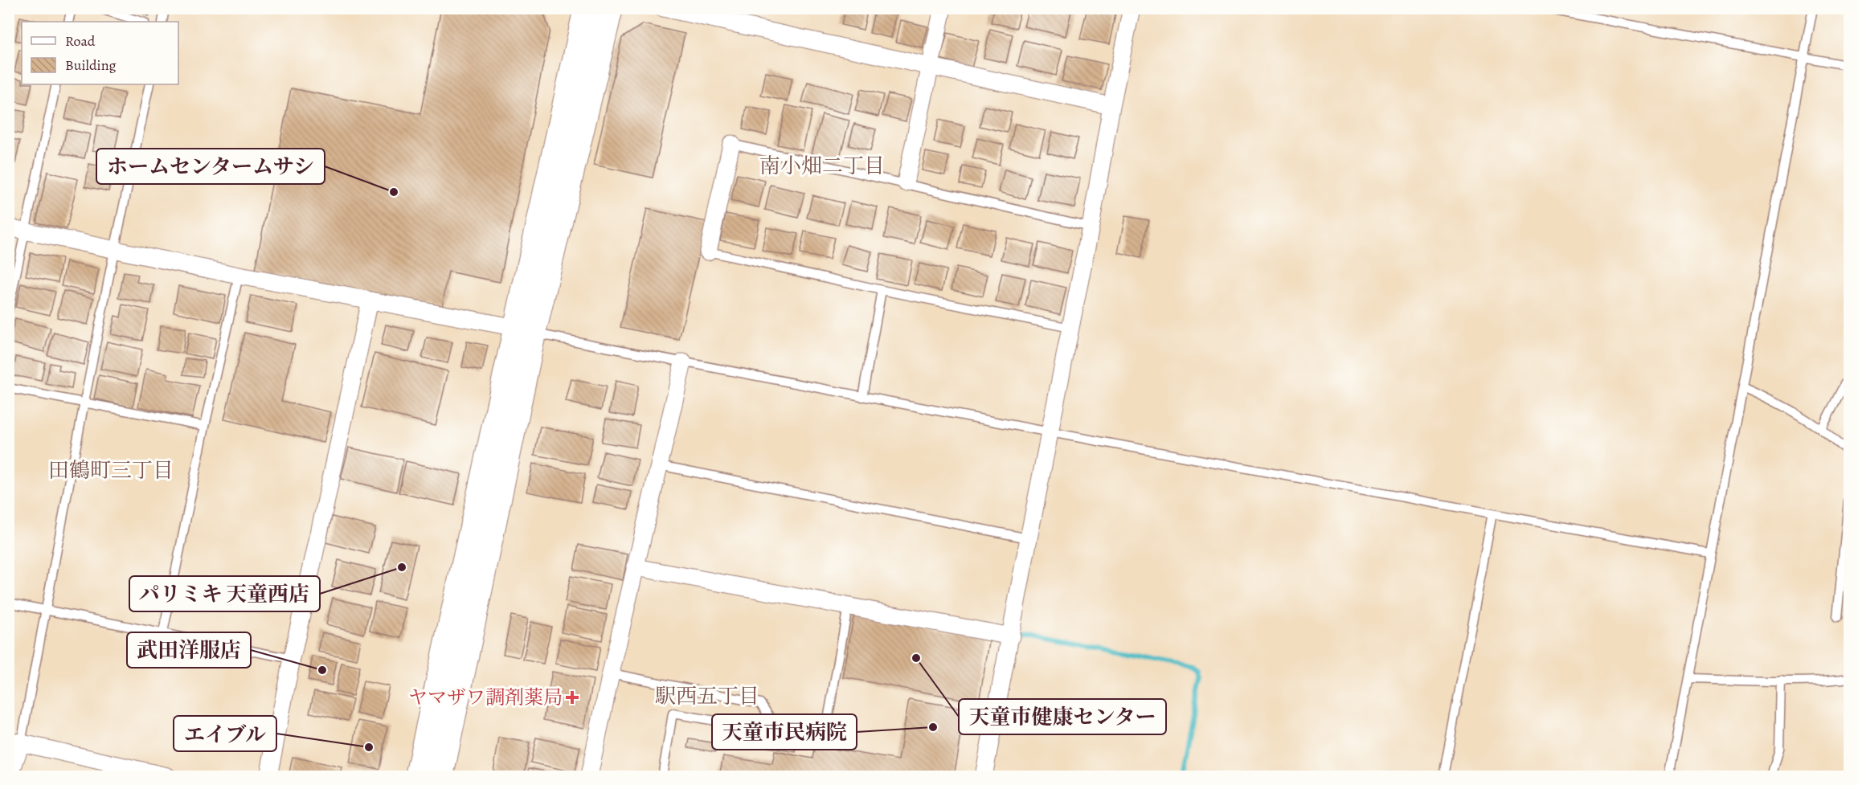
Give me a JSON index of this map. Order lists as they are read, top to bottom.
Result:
{
  "districts": ["南小畑二丁目", "田鶴町三丁目", "駅西五丁目"],
  "places": {
    "other": [
      "ホームセンタームサシ",
      "パリミキ 天童西店",
      "天童市健康センター",
      "武田洋服店",
      "天童市民病院",
      "エイブル"
    ],
    "health": ["ヤマザワ調剤薬局"]
  },
  "legend": ["Road", "Building"]
}
